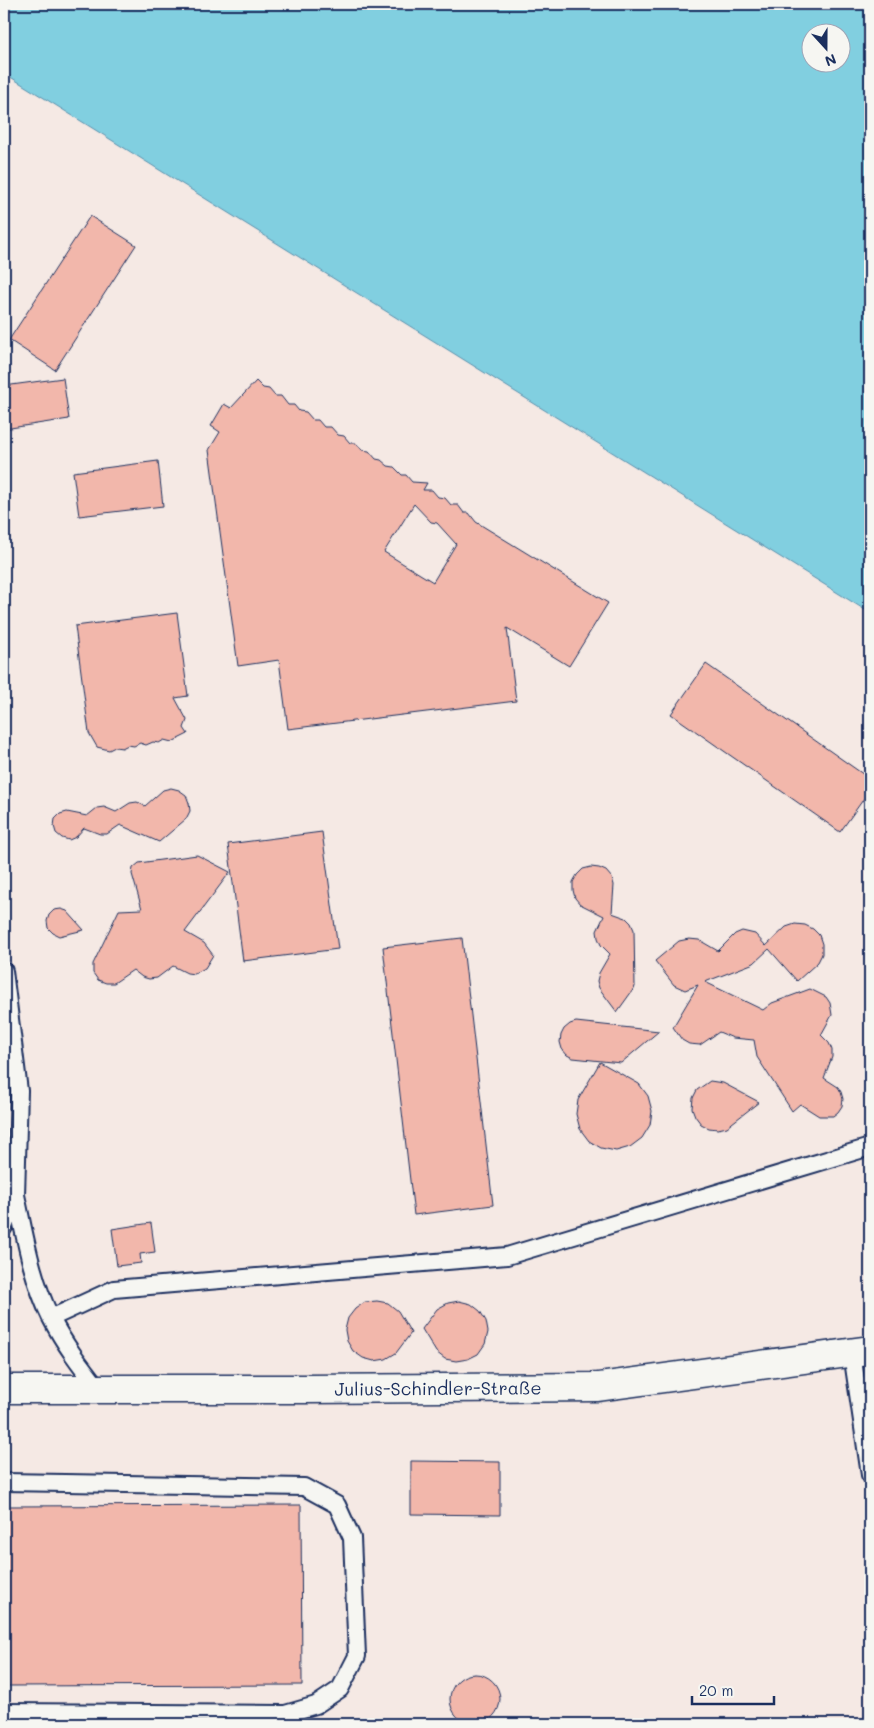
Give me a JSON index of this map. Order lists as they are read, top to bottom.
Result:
{
  "streets": {
    "street": ["Julius-Schindler-Straße"]
  },
  "scale_bar": "20 m",
  "north": "bottom"
}
